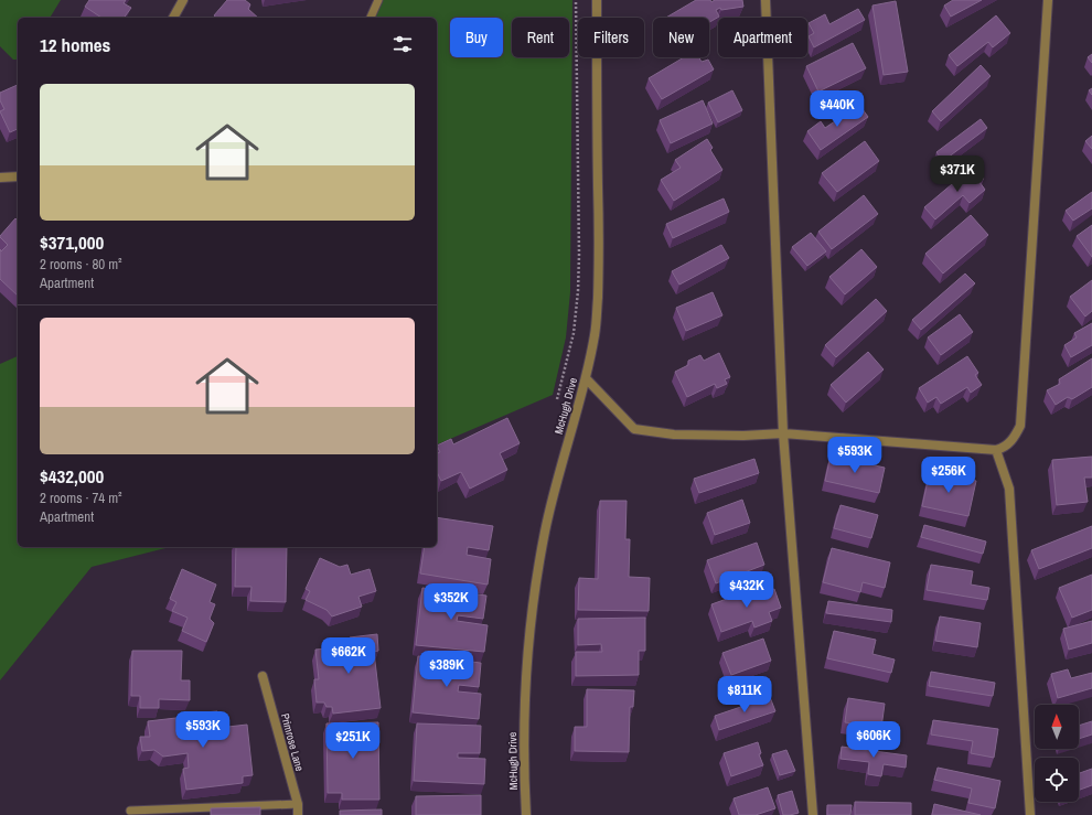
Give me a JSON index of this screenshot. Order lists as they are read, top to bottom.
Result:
{
  "streets": {
    "street": ["McHugh Drive", "Primrose Lane"]
  },
  "north": "top",
  "page": {
    "chip": [
      "Buy",
      "Rent",
      "Filters",
      "New",
      "Apartment"
    ],
    "heading": "12 homes",
    "list": [
      {
        "name": "$371,000",
        "note": "2 rooms · 80 m² · Apartment"
      },
      {
        "name": "$432,000",
        "note": "2 rooms · 74 m² · Apartment"
      }
    ],
    "price": [
      "$440K",
      "$371K",
      "$593K",
      "$256K",
      "$432K",
      "$352K",
      "$662K",
      "$389K",
      "$811K",
      "$593K",
      "$606K",
      "$251K"
    ]
  }
}
